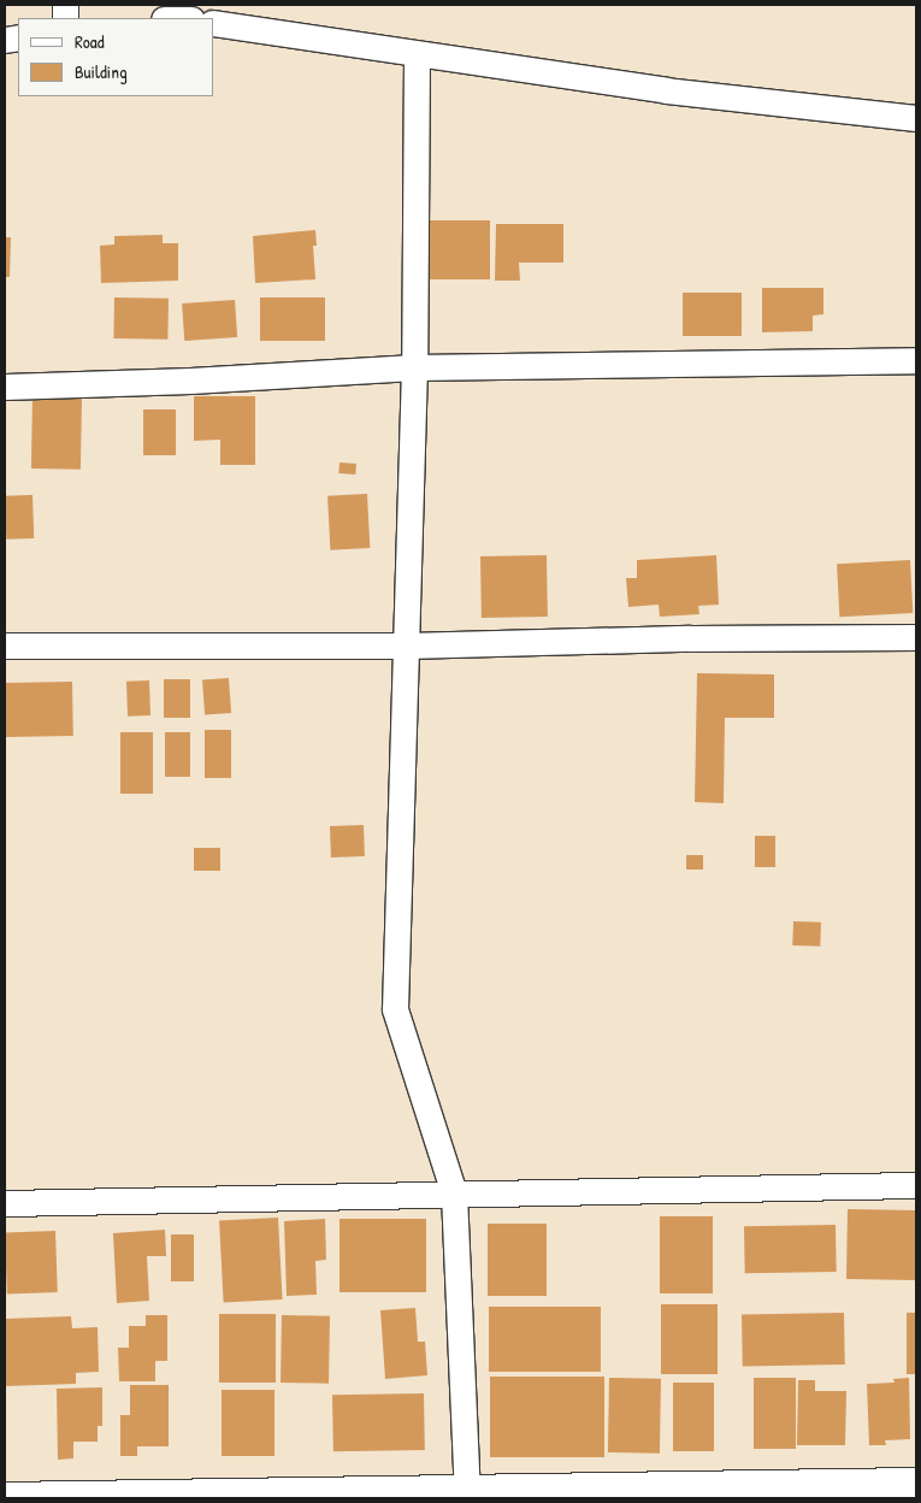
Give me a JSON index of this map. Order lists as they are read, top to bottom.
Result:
{
  "legend": ["Road", "Building"]
}
